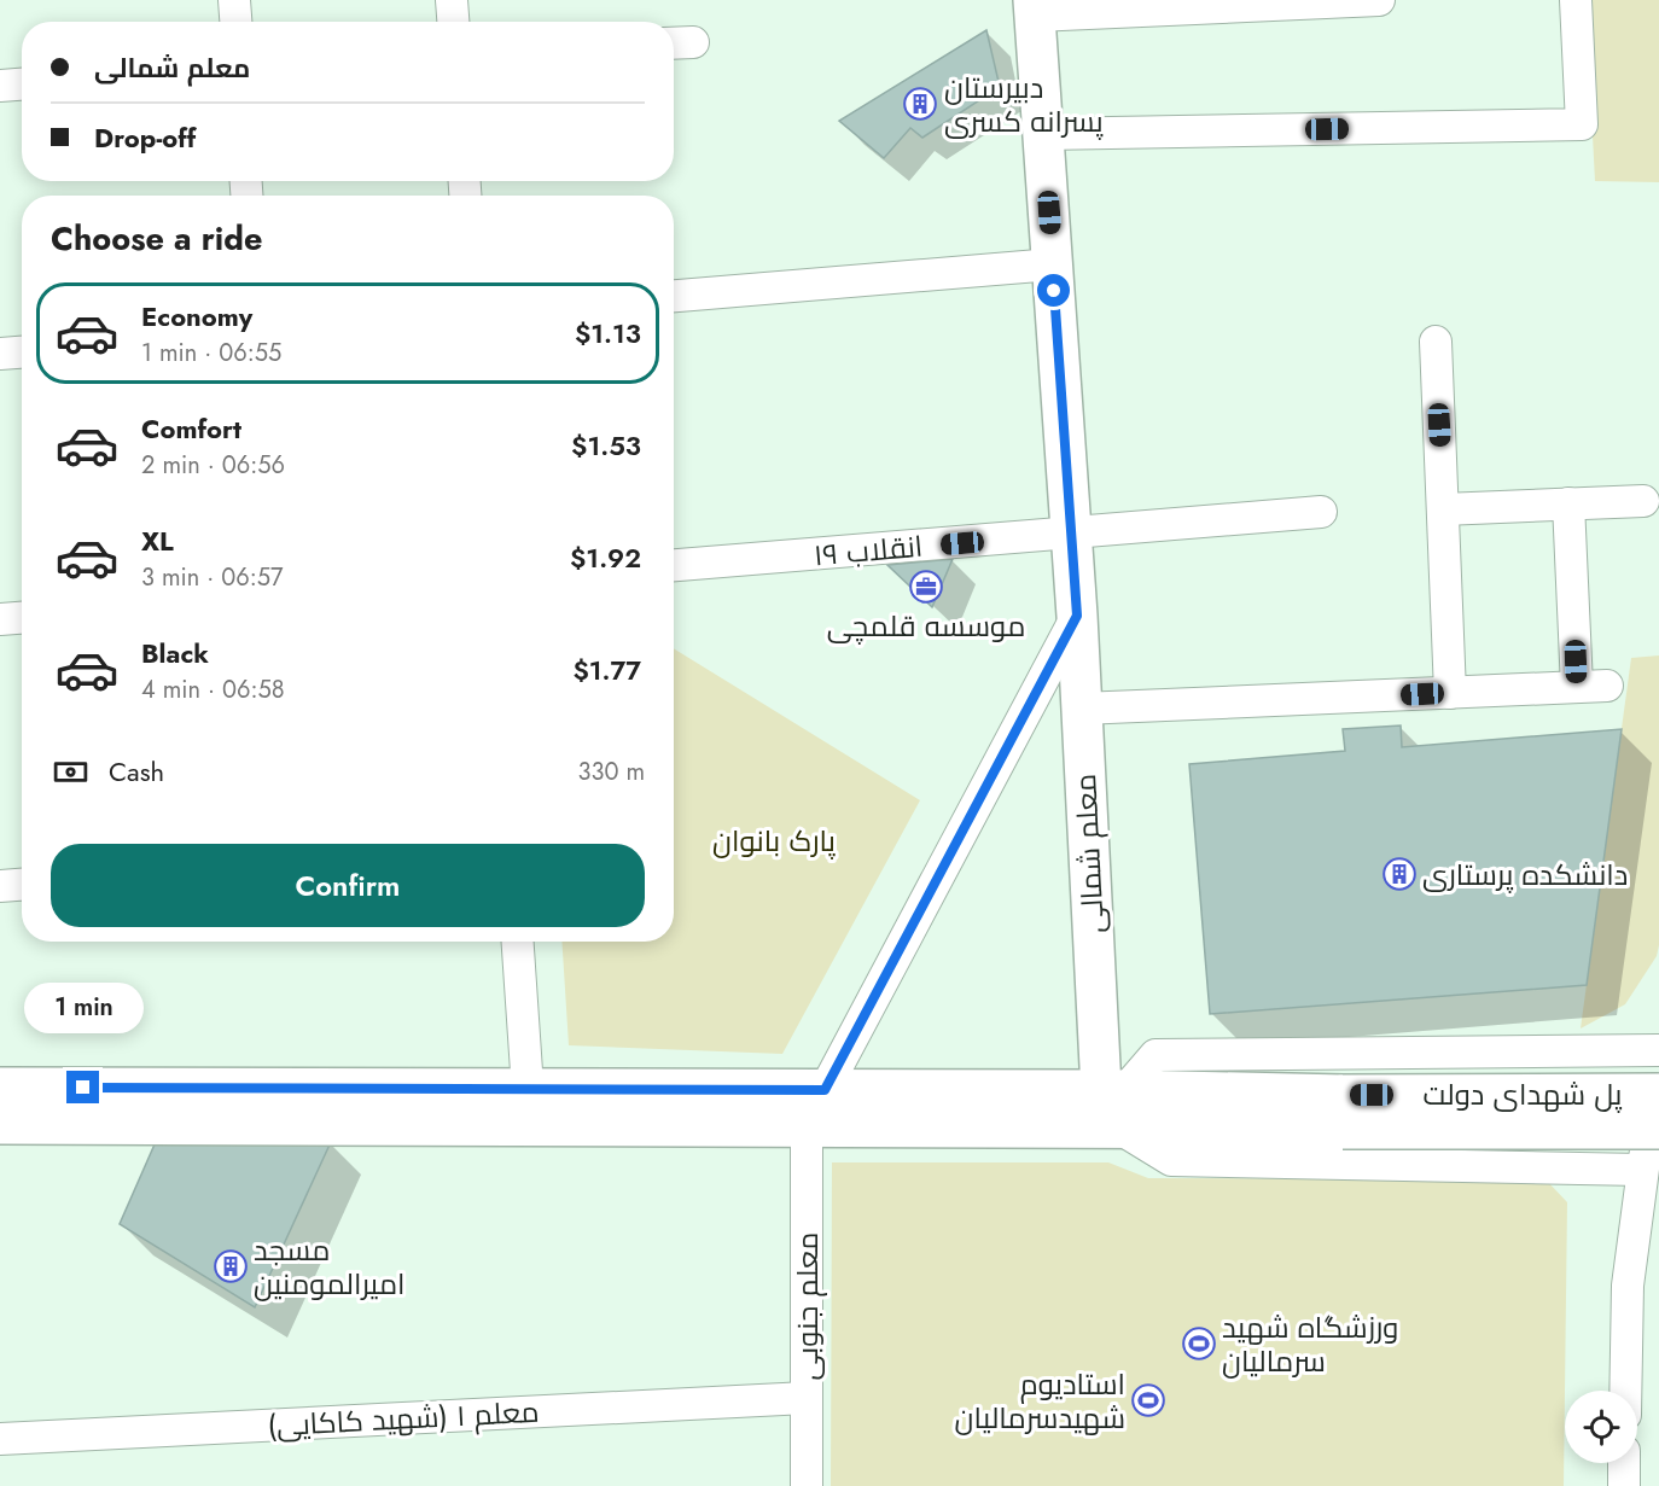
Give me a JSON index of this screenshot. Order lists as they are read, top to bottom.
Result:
{
  "streets": {
    "main road": ["معلم شمالی", "پل شهدای دولت"],
    "street": ["انقلاب ۱۹", "معلم جنوبی", "معلم ۱ (شهید کاکایی)"]
  },
  "crossings": [
    ["انقلاب ۱۹", "معلم شمالی"],
    ["معلم جنوبی", "معلم ۱ (شهید کاکایی)"]
  ],
  "parks": ["پارک بانوان"],
  "places": {
    "building": ["دبیرستان پسرانه کسری", "دانشکده پرستاری", "مسجد امیرالمومنین"],
    "office": ["موسسه قلمچی"],
    "sports": ["ورزشگاه شهید سرمالیان", "استادیوم شهیدسرمالیان"]
  },
  "page": {
    "banner": ["معلم شمالی", "Drop-off"],
    "heading": "Choose a ride",
    "list": [
      {
        "name": "Economy",
        "note": "1 min · 06:55",
        "value": "$1.13"
      },
      {
        "name": "Comfort",
        "note": "2 min · 06:56",
        "value": "$1.53"
      },
      {
        "name": "XL",
        "note": "3 min · 06:57",
        "value": "$1.92"
      },
      {
        "name": "Black",
        "note": "4 min · 06:58",
        "value": "$1.77"
      }
    ],
    "pay": ["Cash", "330 m"],
    "buttons": "Confirm",
    "bubble": "1 min"
  }
}
